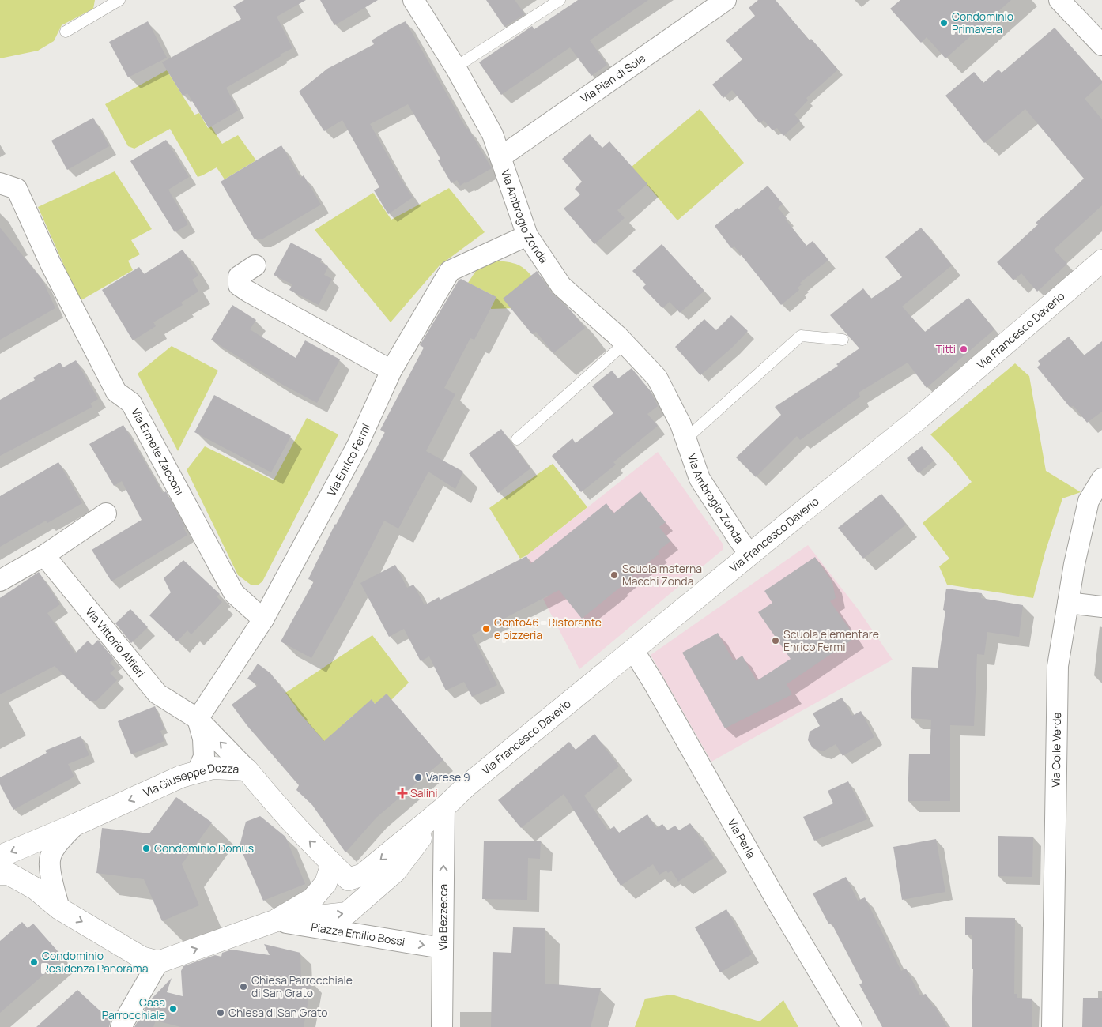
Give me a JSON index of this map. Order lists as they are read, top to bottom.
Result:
{
  "streets": {
    "street": [
      "Via Pian di Sole",
      "Via Ambrogio Zonda",
      "Via Francesco Daverio",
      "Via Ermete Zacconi",
      "Via Enrico Fermi",
      "Via Vittorio Alfieri",
      "Via Colle Verde",
      "Via Giuseppe Dezza",
      "Via Perla",
      "Via Bezzecca",
      "Piazza Emilio Bossi"
    ]
  },
  "crossings": [
    ["Via Pian di Sole", "Via Ambrogio Zonda"],
    ["Via Ambrogio Zonda", "Via Francesco Daverio"],
    ["Via Ambrogio Zonda", "Via Enrico Fermi"],
    ["Via Francesco Daverio", "Via Giuseppe Dezza"],
    ["Via Francesco Daverio", "Via Perla"],
    ["Via Francesco Daverio", "Via Bezzecca"],
    ["Via Francesco Daverio", "Piazza Emilio Bossi"],
    ["Via Ermete Zacconi", "Via Enrico Fermi"],
    ["Via Enrico Fermi", "Via Vittorio Alfieri"],
    ["Via Vittorio Alfieri", "Via Giuseppe Dezza"],
    ["Via Bezzecca", "Piazza Emilio Bossi"]
  ],
  "one_way": ["Via Bezzecca", "Piazza Emilio Bossi"],
  "places": {
    "other": [
      "Condominio Primavera",
      "Titti",
      "Scuola materna Macchi Zonda",
      "Cento46 - Ristorante e pizzeria",
      "Scuola elementare Enrico Fermi",
      "Varese 9",
      "Condominio Domus",
      "Condominio Residenza Panorama",
      "Chiesa Parrocchiale di San Grato",
      "Casa Parrocchiale",
      "Chiesa di San Grato"
    ],
    "health": ["Salini"]
  }
}
